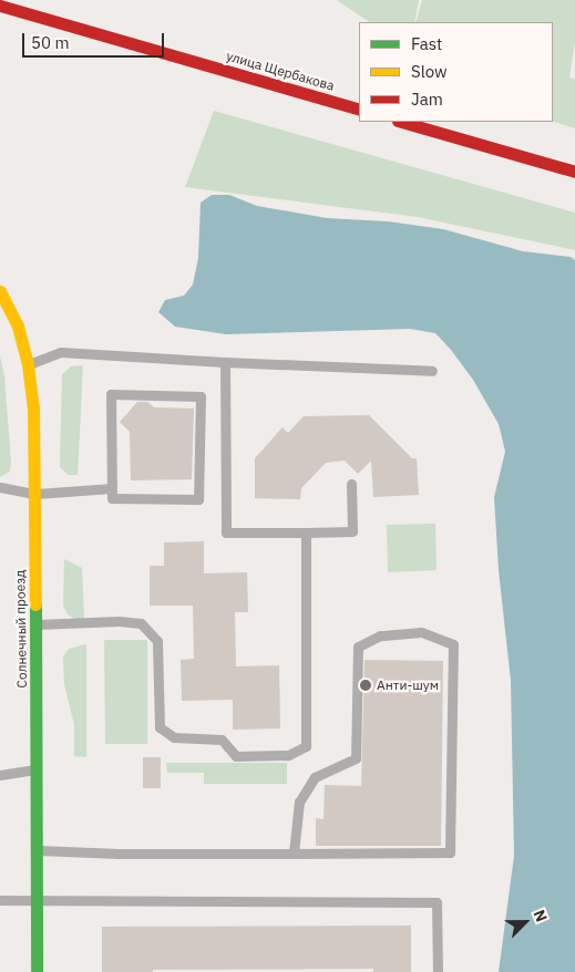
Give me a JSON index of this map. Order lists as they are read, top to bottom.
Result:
{
  "streets": {
    "street": ["улица Щербакова", "Солнечный проезд"]
  },
  "places": ["Анти-шум"],
  "legend": ["Fast", "Slow", "Jam"],
  "scale_bar": "50 m",
  "north": "top right"
}
